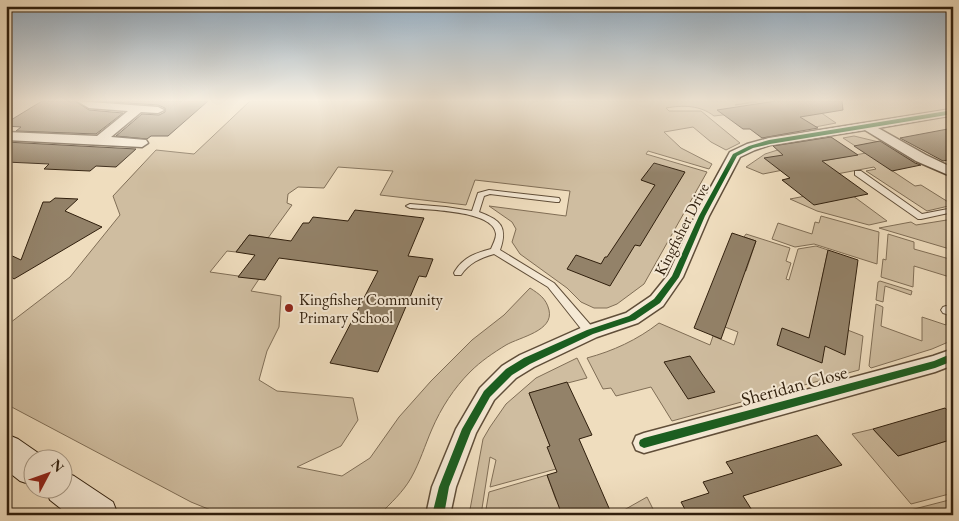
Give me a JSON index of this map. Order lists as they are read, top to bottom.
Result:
{
  "streets": {
    "street": ["Kingfisher Drive", "Sheridan Close"]
  },
  "places": ["Kingfisher Community Primary School"],
  "north": "top right"
}
